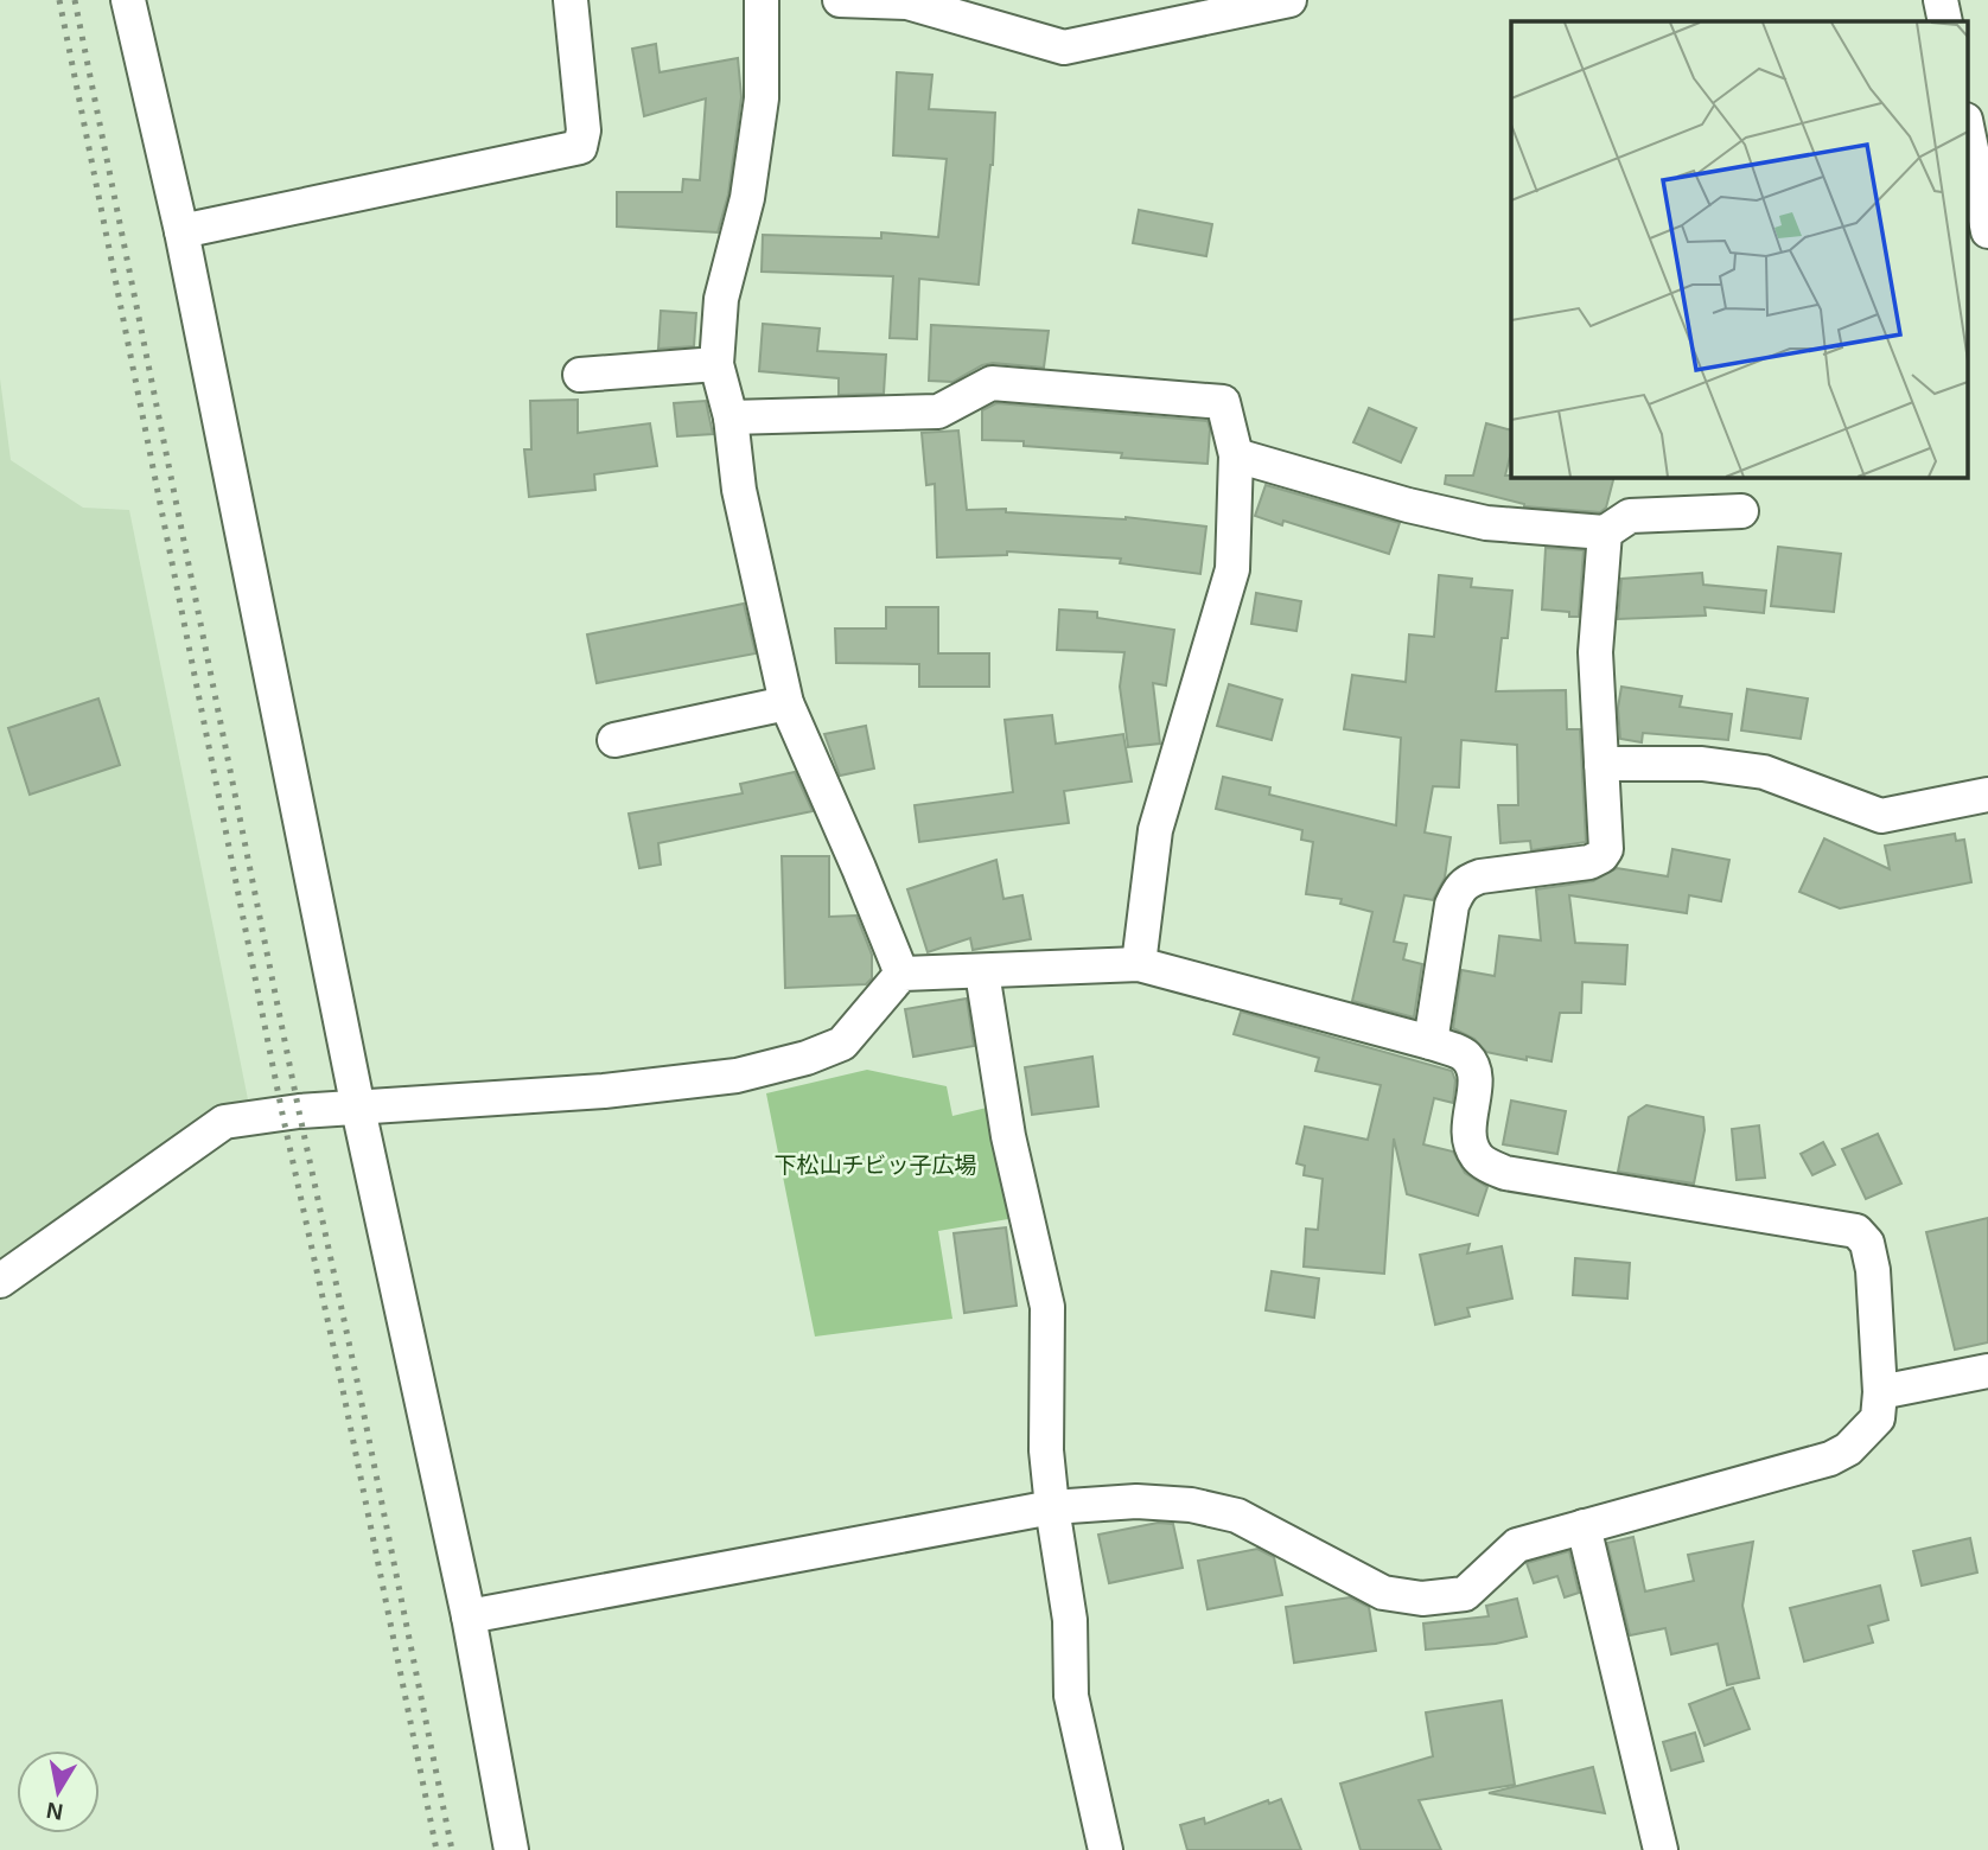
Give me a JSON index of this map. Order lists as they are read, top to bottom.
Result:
{
  "parks": ["下松山チビッ子広場"],
  "north": "bottom"
}
